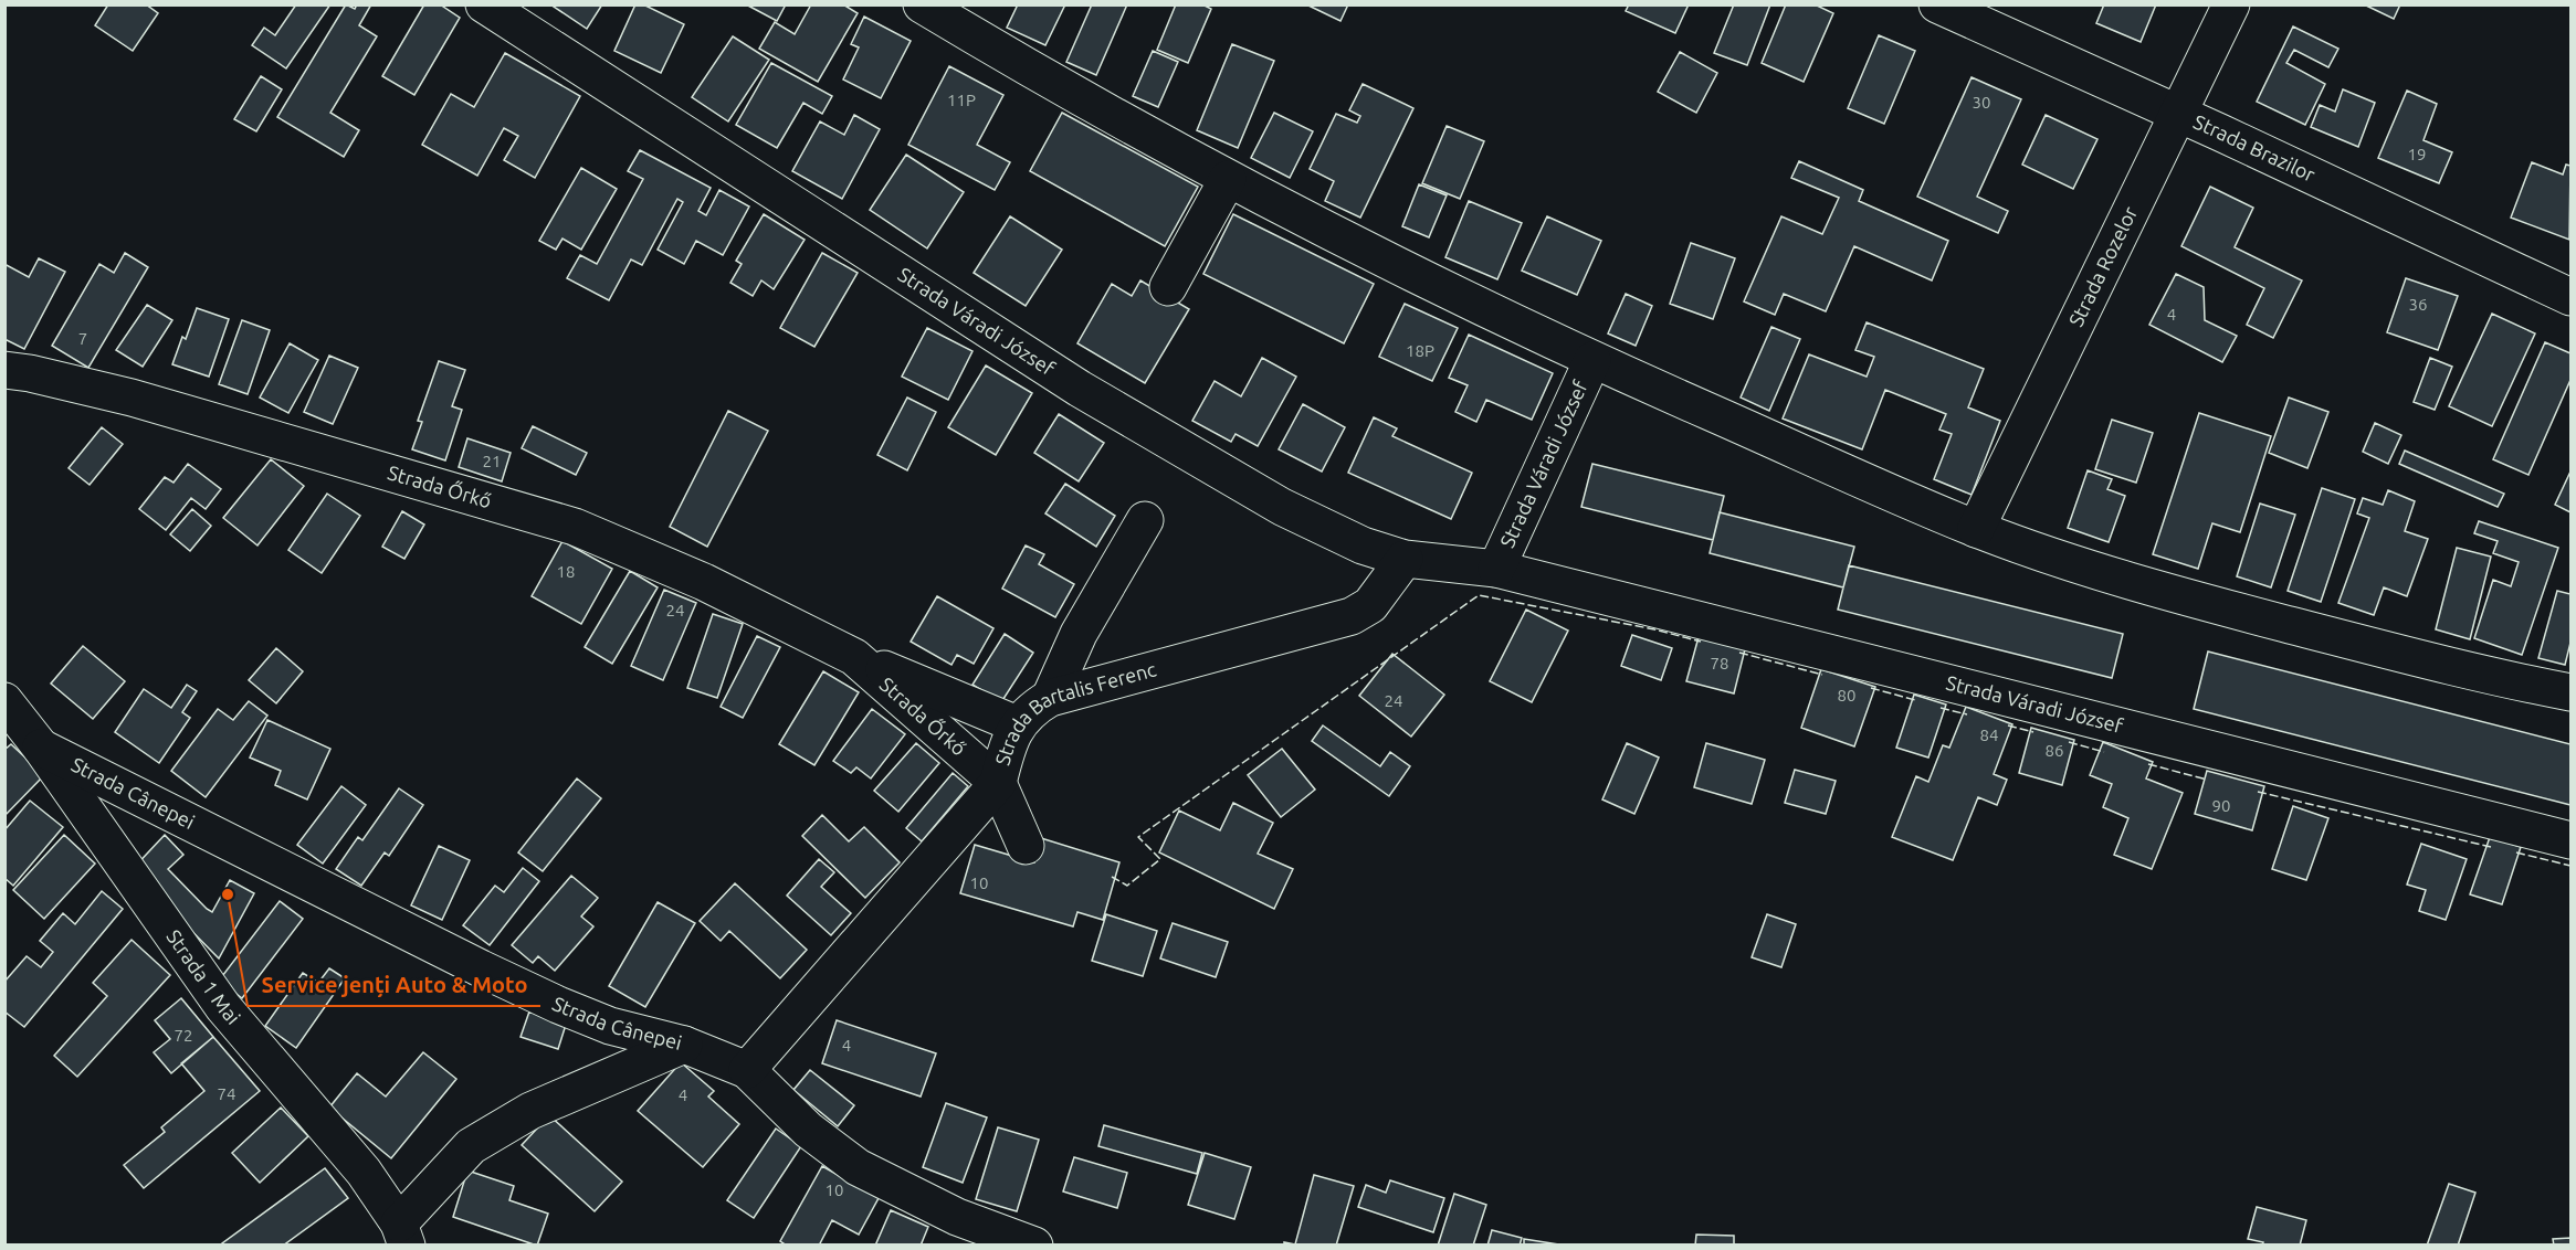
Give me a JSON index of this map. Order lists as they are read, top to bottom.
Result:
{
  "streets": {
    "street": [
      "Strada Brazilor",
      "Strada Rozelor",
      "Strada Váradi József",
      "Strada Őrkő",
      "Strada Bartalis Ferenc",
      "Strada Cânepei",
      "Strada 1 Mai"
    ]
  },
  "crossings": [
    ["Strada Brazilor", "Strada Rozelor"],
    ["Strada Rozelor", "Strada Váradi József"],
    ["Strada Váradi József", "Strada Bartalis Ferenc"],
    ["Strada Őrkő", "Strada Bartalis Ferenc"],
    ["Strada Bartalis Ferenc", "Strada Cânepei"],
    ["Strada Cânepei", "Strada 1 Mai"]
  ],
  "places": ["Service jenți Auto & Moto"],
  "house_numbers": [
    "11P",
    "30",
    "19",
    "36",
    "4",
    "7",
    "18P",
    "21",
    "18",
    "24",
    "78",
    "80",
    "24",
    "84",
    "86",
    "90",
    "10",
    "72",
    "4",
    "74",
    "4",
    "10"
  ]
}
